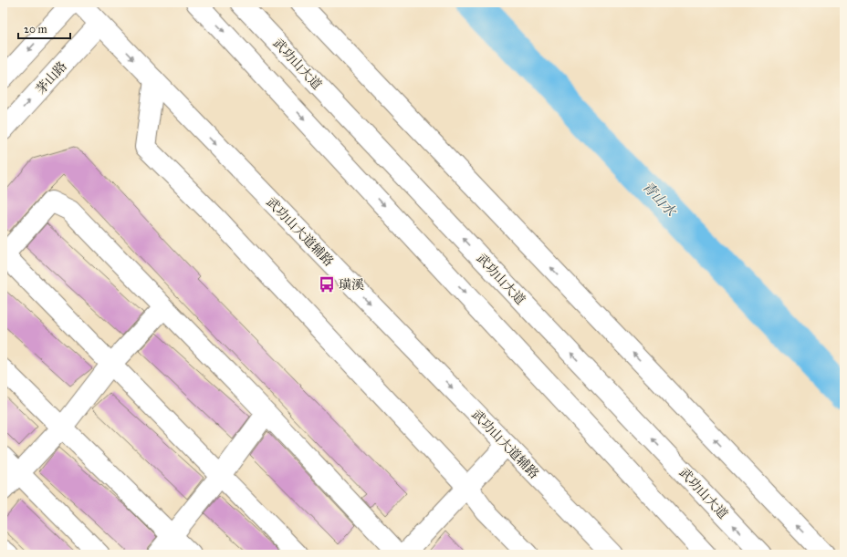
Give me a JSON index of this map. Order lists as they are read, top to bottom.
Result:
{
  "streets": {
    "main road": ["武功山大道", "茅山路", "武功山大道辅路"]
  },
  "crossings": [
    ["茅山路", "武功山大道辅路"]
  ],
  "water": ["青山水"],
  "places": {
    "bus stop": ["璜溪"]
  },
  "scale_bar": "20 m"
}
